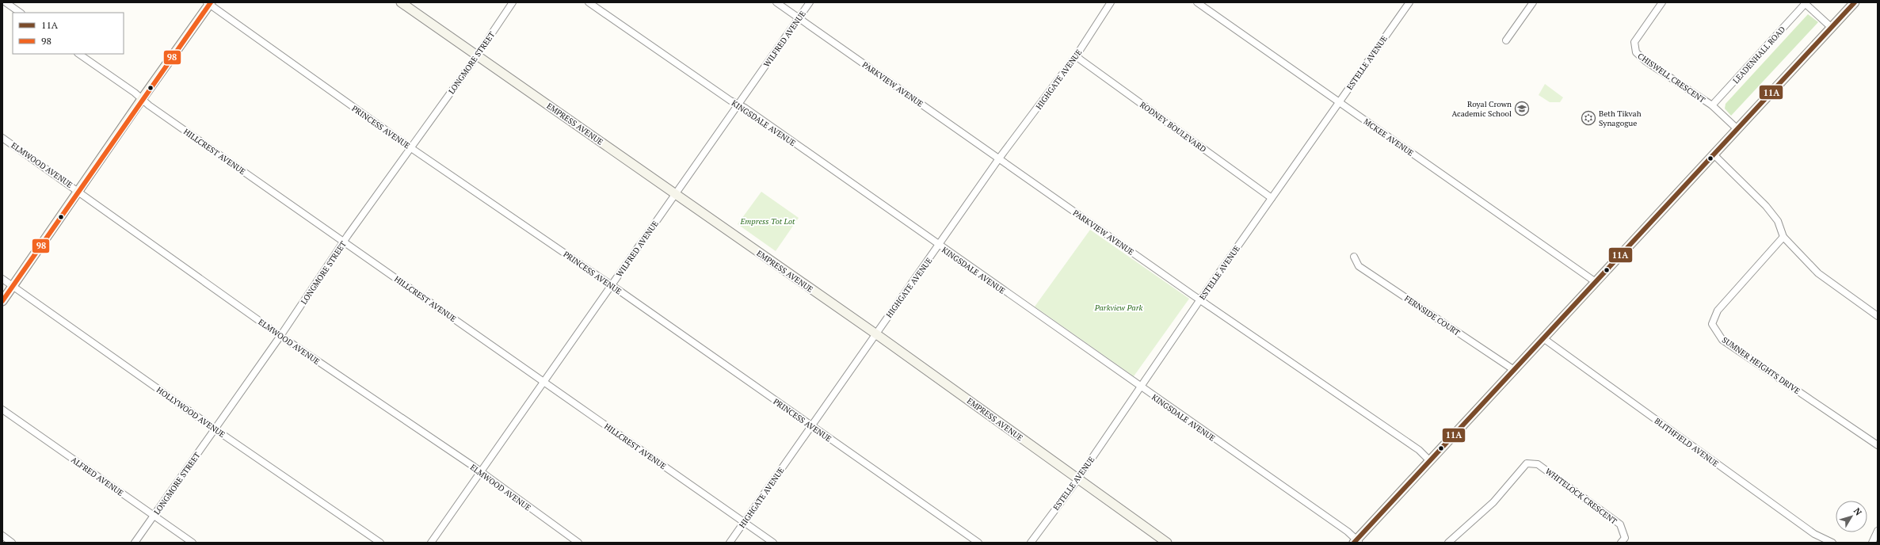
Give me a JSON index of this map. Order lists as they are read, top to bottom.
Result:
{
  "streets": {
    "street": [
      "WILFRED AVENUE",
      "LEADENHALL ROAD",
      "LONGMORE STREET",
      "ESTELLE AVENUE",
      "CHISWELL CRESCENT",
      "HIGHGATE AVENUE",
      "PARKVIEW AVENUE",
      "KINGSDALE AVENUE",
      "EMPRESS AVENUE",
      "PRINCESS AVENUE",
      "RODNEY BOULEVARD",
      "MCKEE AVENUE",
      "HILLCREST AVENUE",
      "ELMWOOD AVENUE",
      "FERNSIDE COURT",
      "SUMNER HEIGHTS DRIVE",
      "HOLLYWOOD AVENUE",
      "BLITHFIELD AVENUE",
      "ALFRED AVENUE",
      "WHITELOCK CRESCENT"
    ]
  },
  "crossings": [
    ["WILFRED AVENUE", "PARKVIEW AVENUE"],
    ["WILFRED AVENUE", "KINGSDALE AVENUE"],
    ["WILFRED AVENUE", "EMPRESS AVENUE"],
    ["WILFRED AVENUE", "PRINCESS AVENUE"],
    ["WILFRED AVENUE", "HILLCREST AVENUE"],
    ["WILFRED AVENUE", "ELMWOOD AVENUE"],
    ["LEADENHALL ROAD", "CHISWELL CRESCENT"],
    ["LONGMORE STREET", "EMPRESS AVENUE"],
    ["LONGMORE STREET", "PRINCESS AVENUE"],
    ["LONGMORE STREET", "HILLCREST AVENUE"],
    ["LONGMORE STREET", "ELMWOOD AVENUE"],
    ["LONGMORE STREET", "HOLLYWOOD AVENUE"],
    ["LONGMORE STREET", "ALFRED AVENUE"],
    ["ESTELLE AVENUE", "PARKVIEW AVENUE"],
    ["ESTELLE AVENUE", "KINGSDALE AVENUE"],
    ["ESTELLE AVENUE", "EMPRESS AVENUE"],
    ["ESTELLE AVENUE", "RODNEY BOULEVARD"],
    ["ESTELLE AVENUE", "MCKEE AVENUE"],
    ["HIGHGATE AVENUE", "PARKVIEW AVENUE"],
    ["HIGHGATE AVENUE", "KINGSDALE AVENUE"],
    ["HIGHGATE AVENUE", "EMPRESS AVENUE"],
    ["HIGHGATE AVENUE", "PRINCESS AVENUE"],
    ["HIGHGATE AVENUE", "RODNEY BOULEVARD"],
    ["HIGHGATE AVENUE", "HILLCREST AVENUE"]
  ],
  "parks": ["Empress Tot Lot", "Parkview Park"],
  "places": {
    "school or university": ["Royal Crown Academic School"],
    "synagogue": ["Beth Tikvah Synagogue"]
  },
  "lines": ["transit line 11A", "transit line 98"],
  "legend": ["11A", "98"],
  "north": "top right"
}
